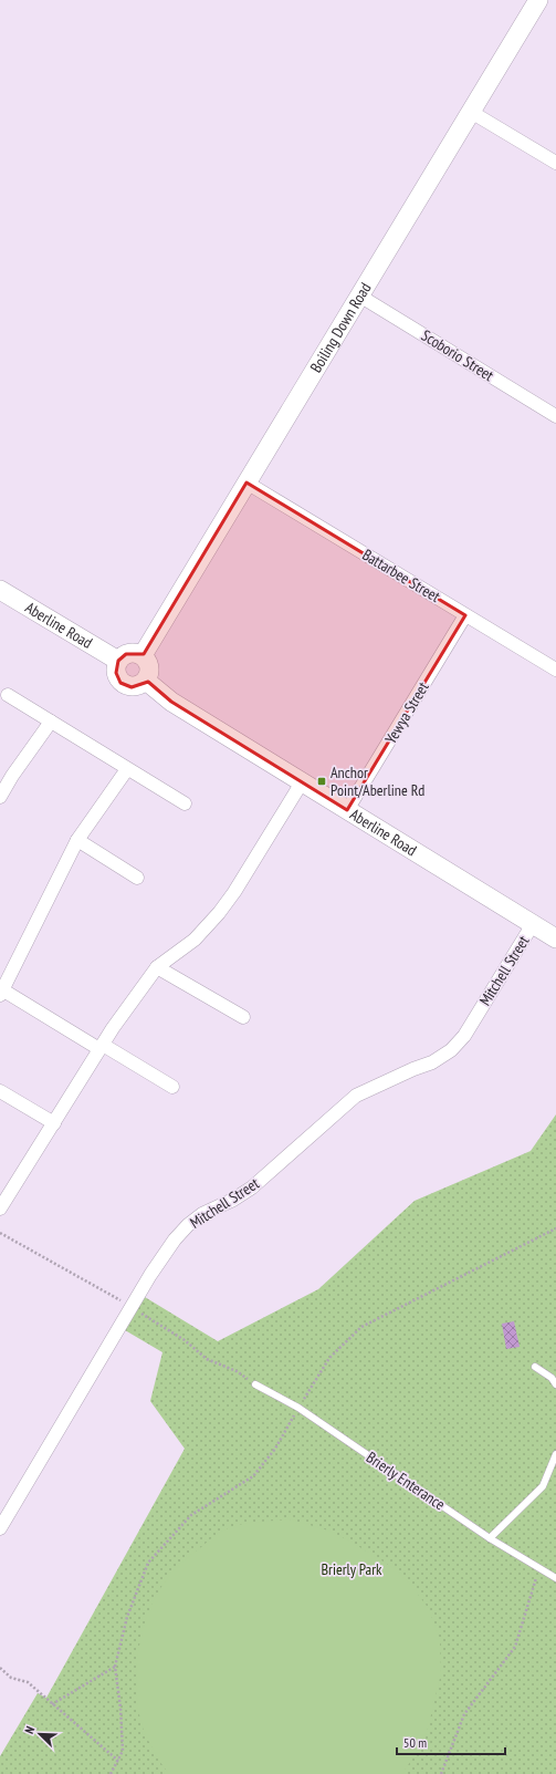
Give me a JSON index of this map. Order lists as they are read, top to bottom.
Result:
{
  "streets": {
    "street": [
      "Boiling Down Road",
      "Scoborio Street",
      "Battarbee Street",
      "Aberline Road",
      "Yewya Street",
      "Mitchell Street"
    ],
    "lane": ["Brierly Enterance"]
  },
  "crossings": [
    ["Boiling Down Road", "Scoborio Street"],
    ["Boiling Down Road", "Battarbee Street"],
    ["Boiling Down Road", "Aberline Road"],
    ["Battarbee Street", "Yewya Street"],
    ["Aberline Road", "Yewya Street"],
    ["Aberline Road", "Mitchell Street"]
  ],
  "parks": ["Brierly Park"],
  "places": {
    "transit": ["Anchor Point/Aberline Rd"]
  },
  "scale_bar": "50 m",
  "north": "top left"
}
